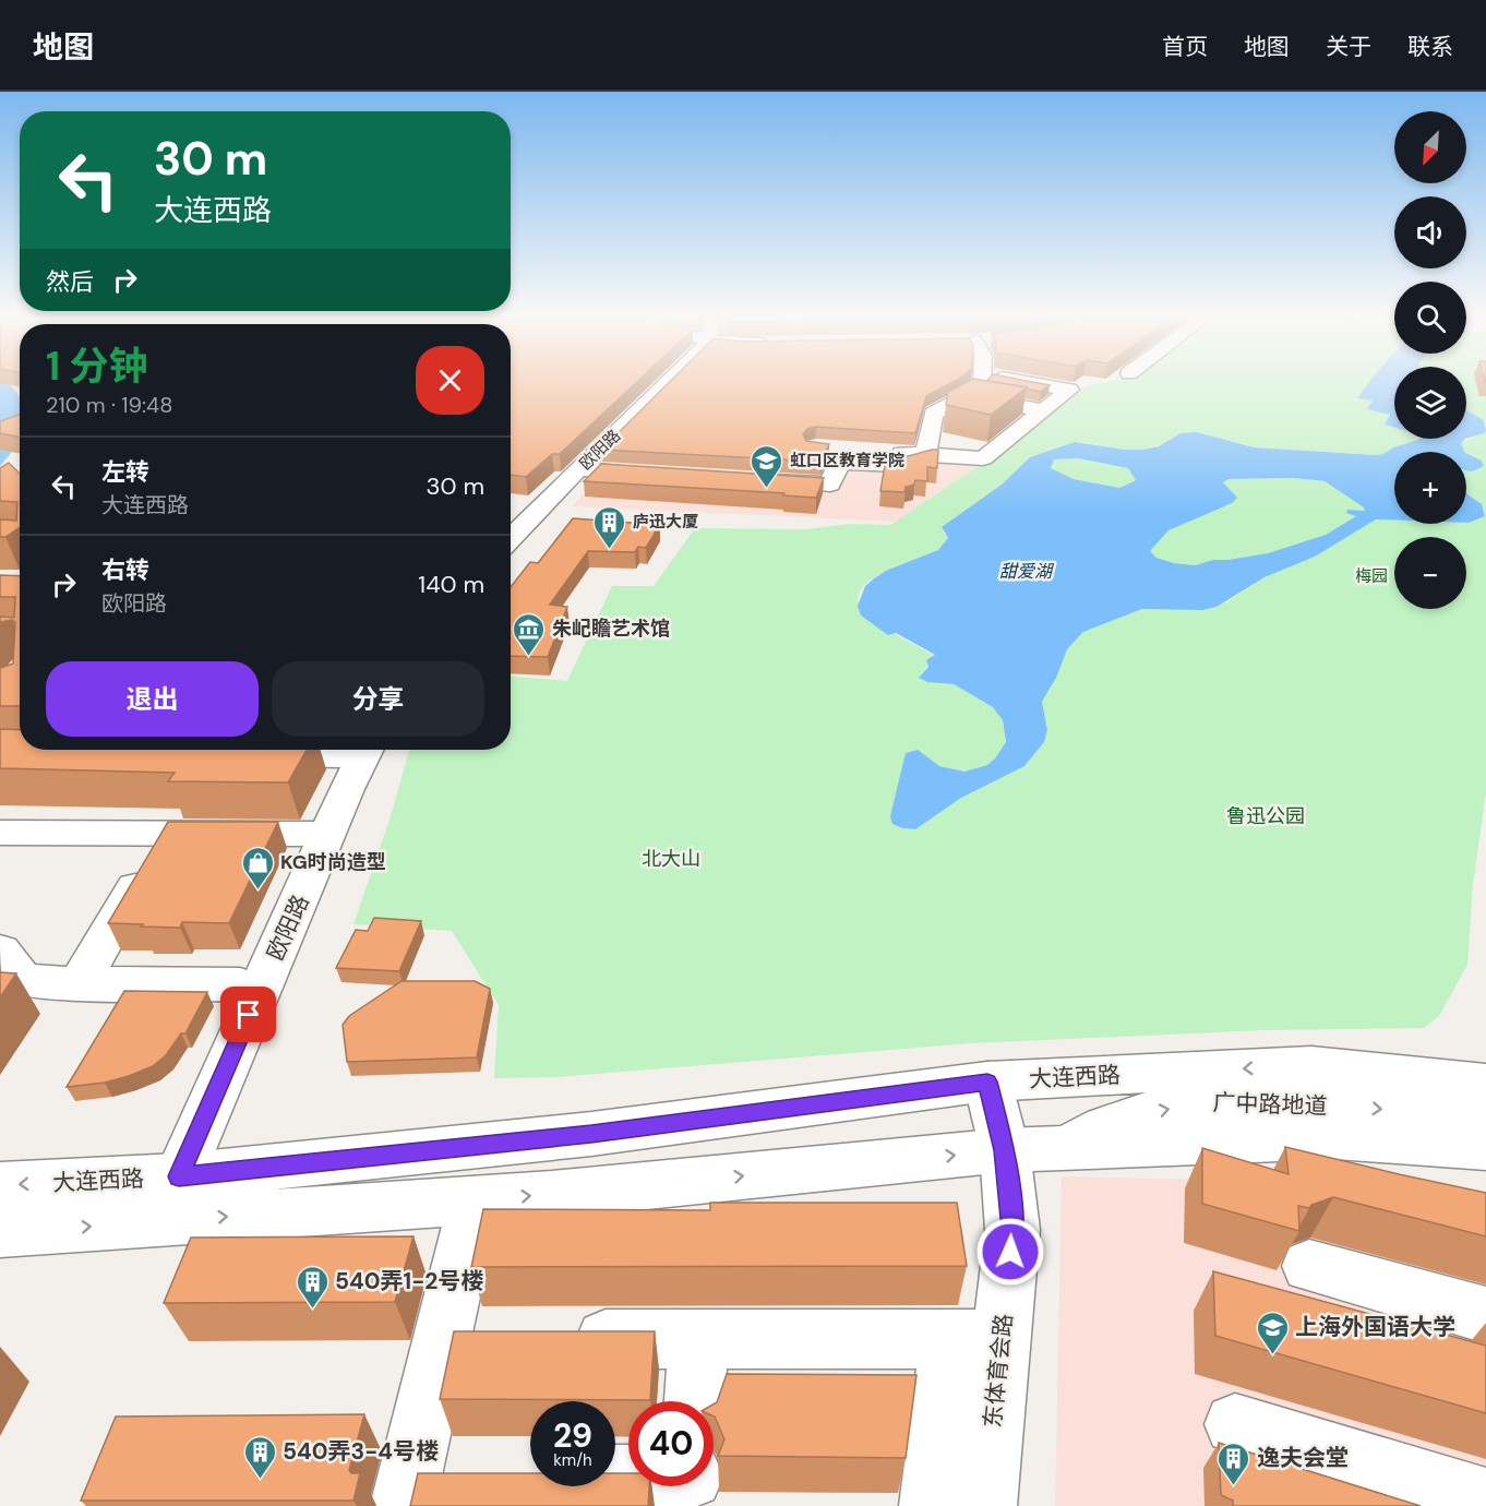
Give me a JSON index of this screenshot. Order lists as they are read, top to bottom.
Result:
{
  "streets": {
    "street": [
      "欧阳路",
      "大连西路",
      "广中路地道",
      "东体育会路"
    ]
  },
  "crossings": [
    ["欧阳路", "大连西路"],
    ["大连西路", "广中路地道"],
    ["大连西路", "东体育会路"]
  ],
  "water": ["甜爱湖"],
  "parks": ["梅园", "鲁迅公园", "北大山"],
  "places": {
    "school or university": ["虹口区教育学院", "上海外国语大学"],
    "building": [
      "庐迅大厦",
      "540弄1-2号楼",
      "540弄3-4号楼",
      "逸夫会堂"
    ],
    "museum": ["朱屺瞻艺术馆"],
    "shop": ["KG时尚造型"]
  },
  "north": "bottom left",
  "page": {
    "header": "地图",
    "nav": [
      "首页",
      "地图",
      "关于",
      "联系"
    ],
    "map_buttons": ["+", "−"],
    "turn": ["30 m", "大连西路"],
    "then": "然后",
    "heading": ["1 分钟", "210 m · 19:48"],
    "list": [
      {
        "name": "左转",
        "note": "大连西路",
        "value": "30 m"
      },
      {
        "name": "右转",
        "note": "欧阳路",
        "value": "140 m"
      }
    ],
    "buttons": ["退出", "分享"],
    "speed": "29 km/h",
    "limit": "40"
  }
}
